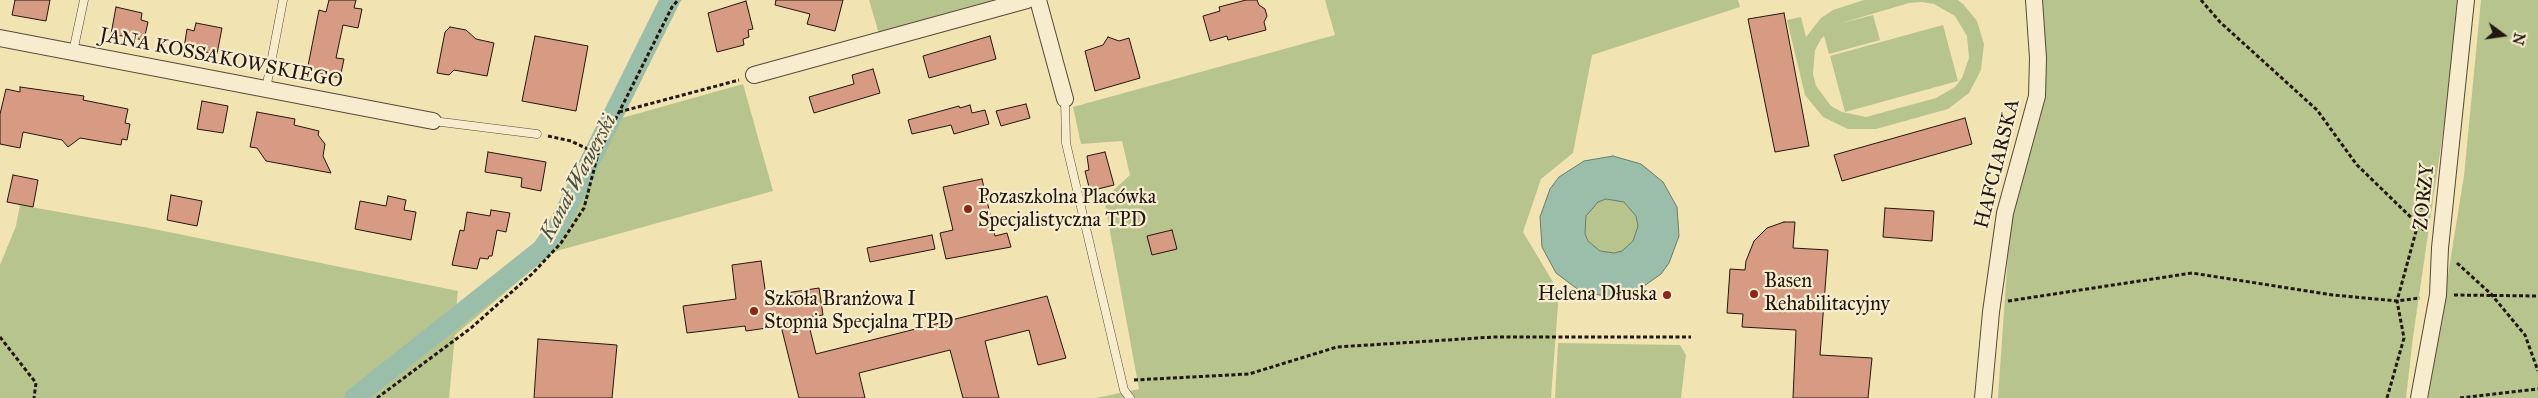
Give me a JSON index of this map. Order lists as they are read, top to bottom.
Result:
{
  "streets": {
    "street": ["JANA KOSSAKOWSKIEGO", "HAFCIARSKA", "ZORZY"]
  },
  "water": ["Kanał Wawerski"],
  "places": [
    "Pozaszkolna Placówka Specjalistyczna TPD",
    "Basen Rehabilitacyjny",
    "Helena Dłuska",
    "Szkoła Branżowa I Stopnia Specjalna TPD"
  ],
  "north": "right"
}
